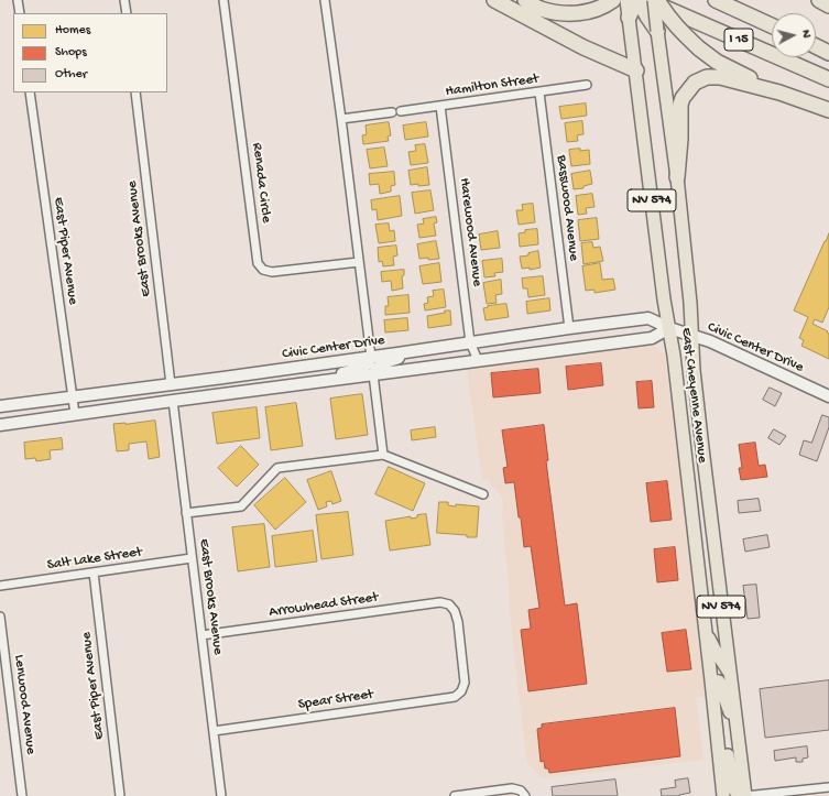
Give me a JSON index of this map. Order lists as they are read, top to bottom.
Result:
{
  "streets": {
    "highway": ["I 15"],
    "main road": ["NV 574", "Civic Center Drive", "East Cheyenne Avenue"],
    "street": [
      "Hamilton Street",
      "Renada Circle",
      "Basswood Avenue",
      "Harewood Avenue",
      "East Brooks Avenue",
      "East Piper Avenue",
      "Salt Lake Street",
      "Arrowhead Street",
      "Spear Street",
      "Lenwood Avenue"
    ]
  },
  "crossings": [
    ["Hamilton Street", "Basswood Avenue"],
    ["Hamilton Street", "Harewood Avenue"],
    ["Basswood Avenue", "Civic Center Drive"],
    ["Harewood Avenue", "Civic Center Drive"],
    ["East Brooks Avenue", "Civic Center Drive"],
    ["East Brooks Avenue", "Salt Lake Street"],
    ["East Brooks Avenue", "Arrowhead Street"],
    ["East Brooks Avenue", "Spear Street"],
    ["East Piper Avenue", "Civic Center Drive"],
    ["East Piper Avenue", "Salt Lake Street"],
    ["Civic Center Drive", "East Cheyenne Avenue"],
    ["Arrowhead Street", "Spear Street"]
  ],
  "legend": ["Homes", "Shops", "Other"],
  "north": "right"
}
